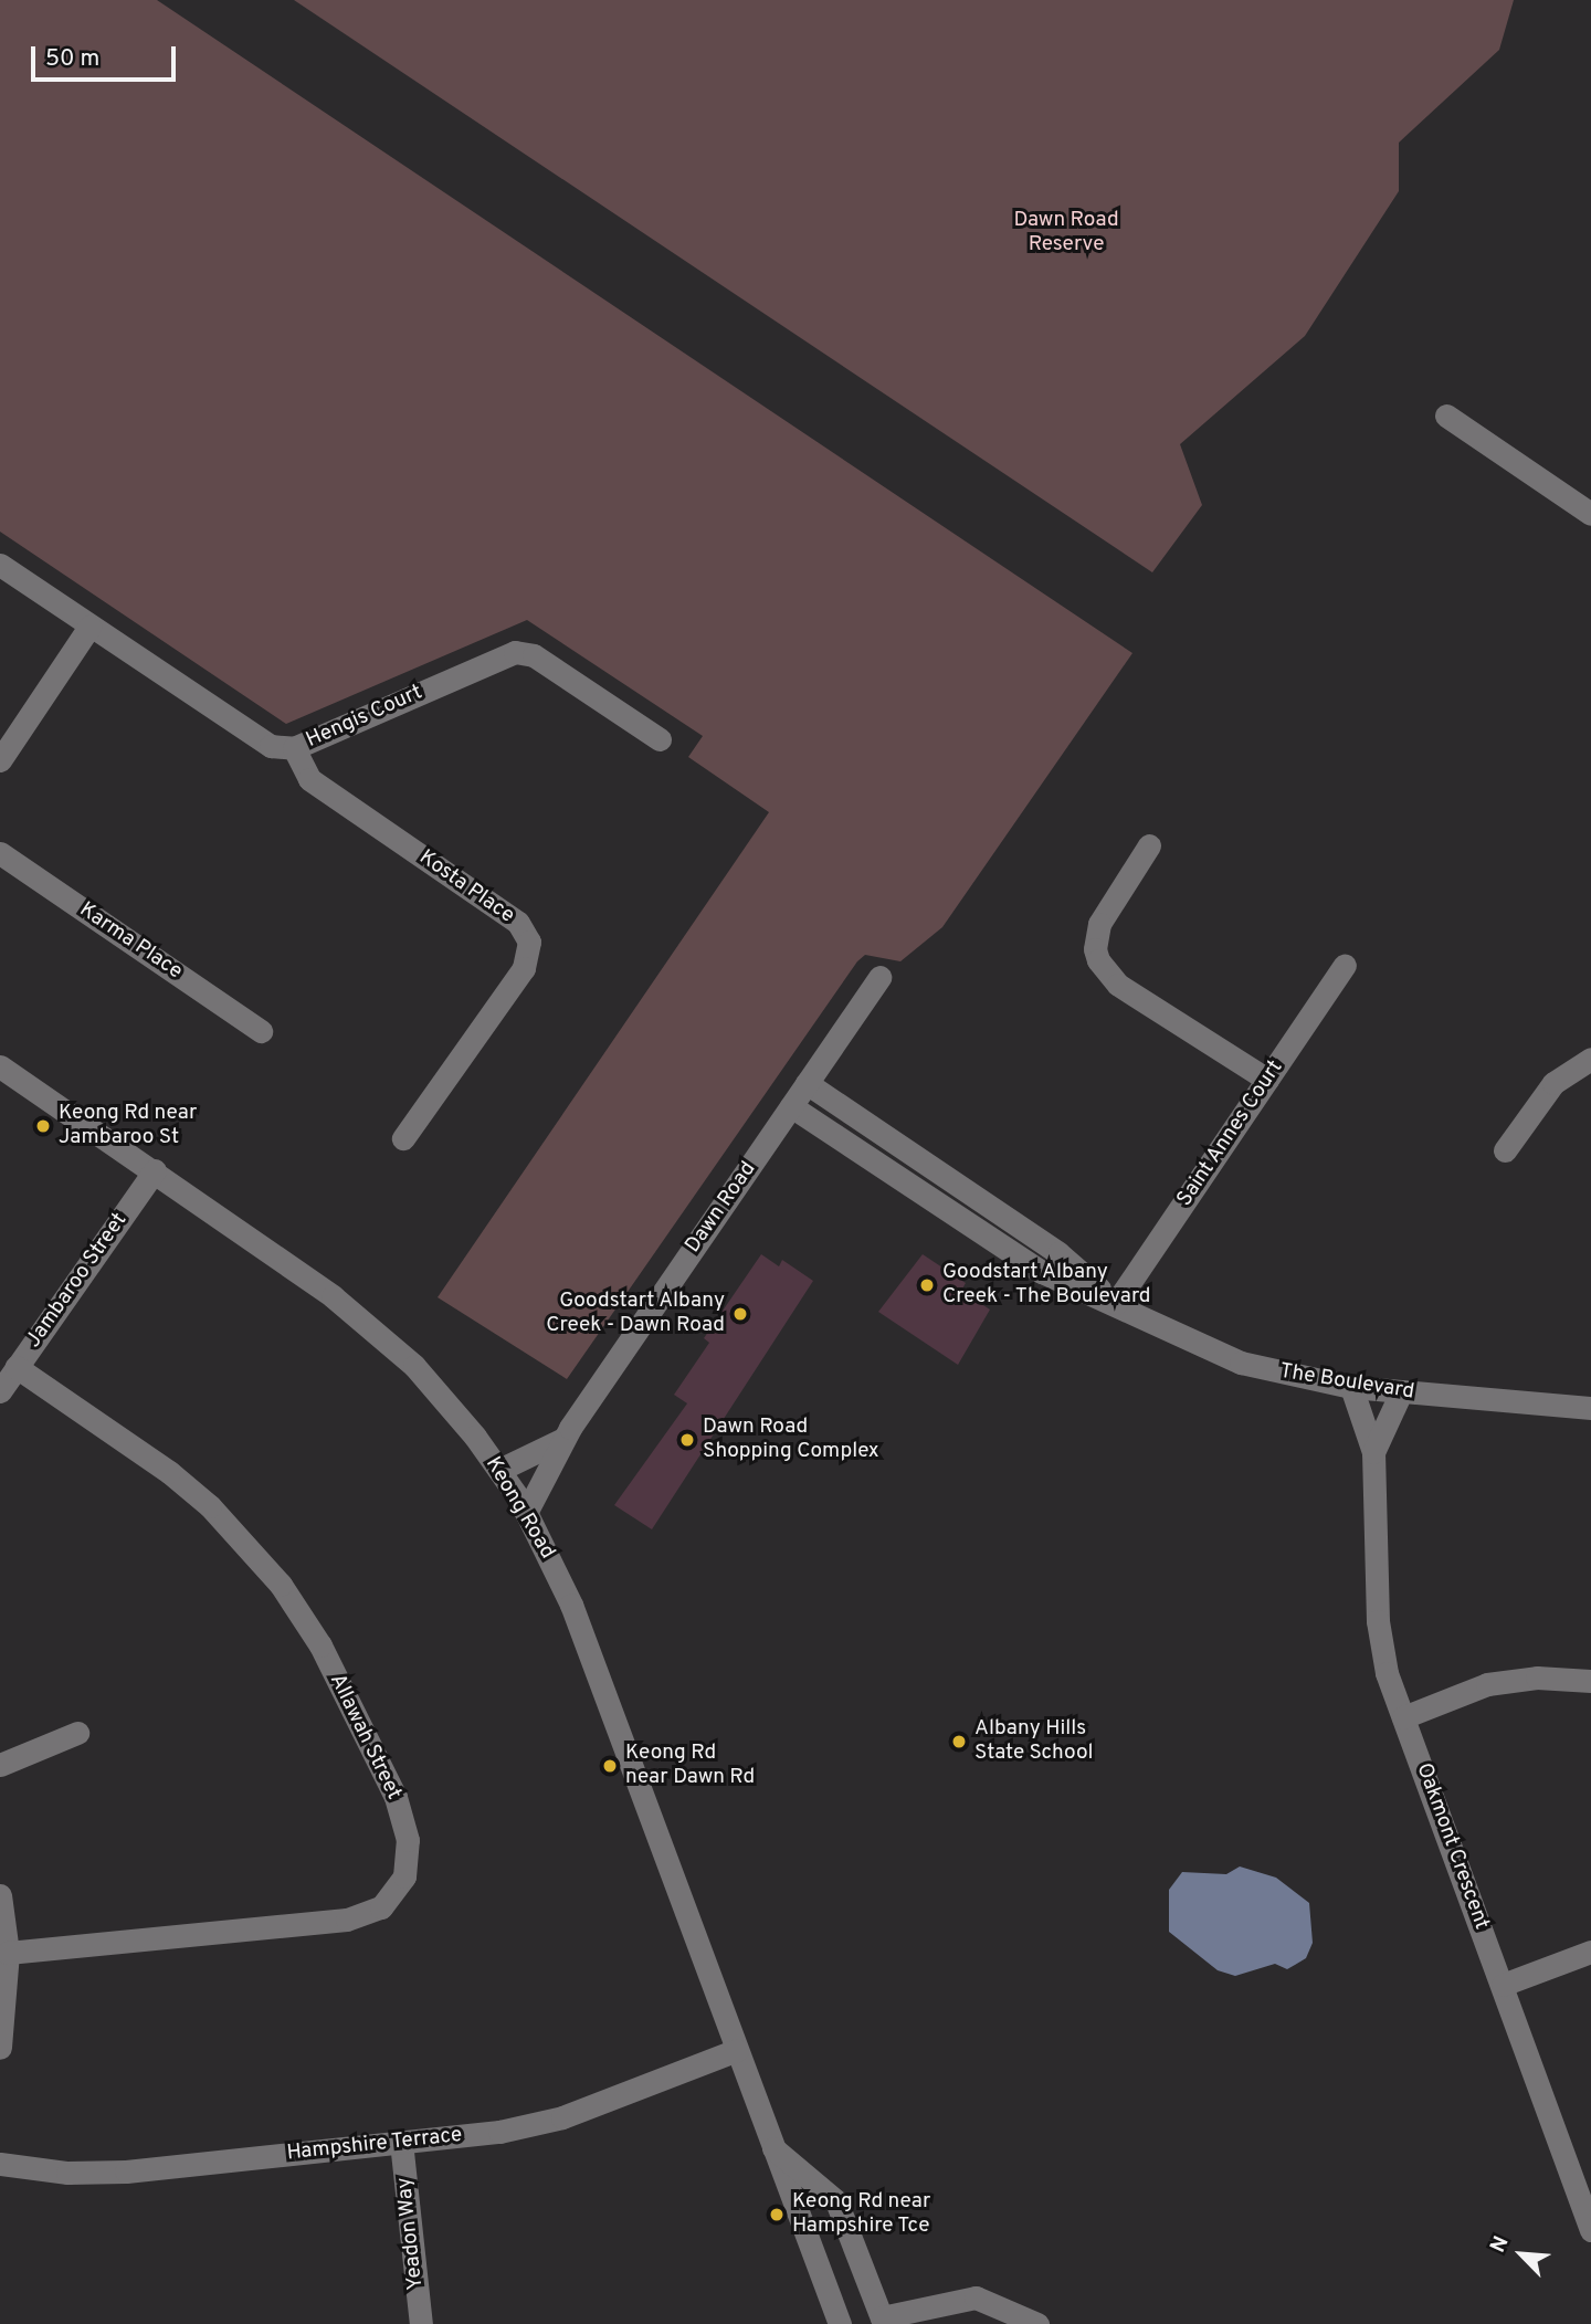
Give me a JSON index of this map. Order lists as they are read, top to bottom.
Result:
{
  "streets": {
    "street": [
      "Hengis Court",
      "Kosta Place",
      "Karma Place",
      "Saint Annes Court",
      "Dawn Road",
      "Jambaroo Street",
      "The Boulevard",
      "Keong Road",
      "Allawah Street",
      "Oakmont Crescent",
      "Hampshire Terrace",
      "Yeadon Way"
    ]
  },
  "crossings": [
    ["Hengis Court", "Kosta Place"],
    ["Saint Annes Court", "The Boulevard"],
    ["Dawn Road", "The Boulevard"],
    ["Dawn Road", "Keong Road"],
    ["Jambaroo Street", "Keong Road"],
    ["Jambaroo Street", "Allawah Street"],
    ["The Boulevard", "Oakmont Crescent"],
    ["Keong Road", "Hampshire Terrace"],
    ["Hampshire Terrace", "Yeadon Way"]
  ],
  "parks": ["Dawn Road Reserve"],
  "places": [
    "Keong Rd near Jambaroo St",
    "Goodstart Albany Creek - The Boulevard",
    "Goodstart Albany Creek - Dawn Road",
    "Dawn Road Shopping Complex",
    "Albany Hills State School",
    "Keong Rd near Dawn Rd",
    "Keong Rd near Hampshire Tce"
  ],
  "scale_bar": "50 m",
  "north": "top left"
}
